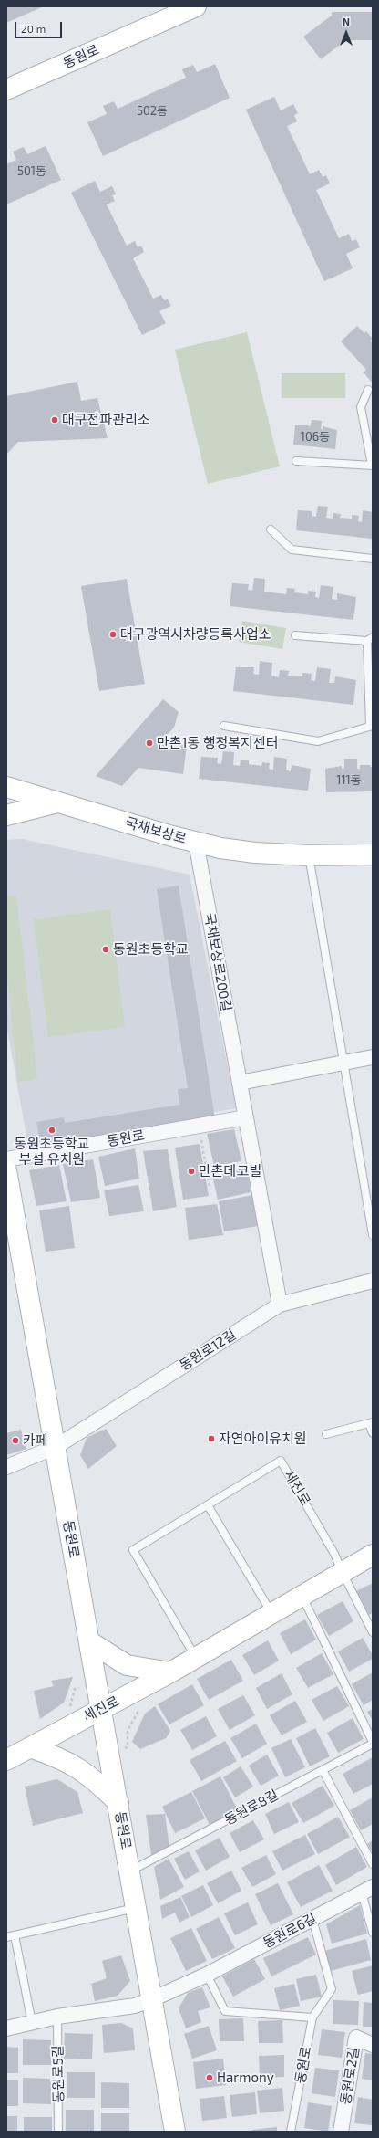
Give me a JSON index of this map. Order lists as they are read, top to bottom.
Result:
{
  "streets": {
    "main road": ["동원로", "국채보상로", "세진로"],
    "street": [
      "국채보상로200길",
      "동원로12길",
      "동원로6길",
      "동원로2길"
    ],
    "lane": ["동원로8길", "동원로5길"]
  },
  "crossings": [
    ["동원로", "국채보상로200길"],
    ["동원로", "동원로12길"],
    ["동원로", "세진로"],
    ["동원로", "동원로8길"],
    ["동원로", "동원로6길"],
    ["국채보상로", "국채보상로200길"],
    ["국채보상로200길", "동원로12길"]
  ],
  "places": [
    "대구전파관리소",
    "대구광역시차량등록사업소",
    "만촌1동 행정복지센터",
    "동원초등학교",
    "동원초등학교 부설 유치원",
    "만촌데코빌",
    "자연아이유치원",
    "카페",
    "Harmony"
  ],
  "house_numbers": [
    "502동",
    "501동",
    "106동",
    "111동"
  ],
  "scale_bar": "20 m",
  "north": "top"
}
